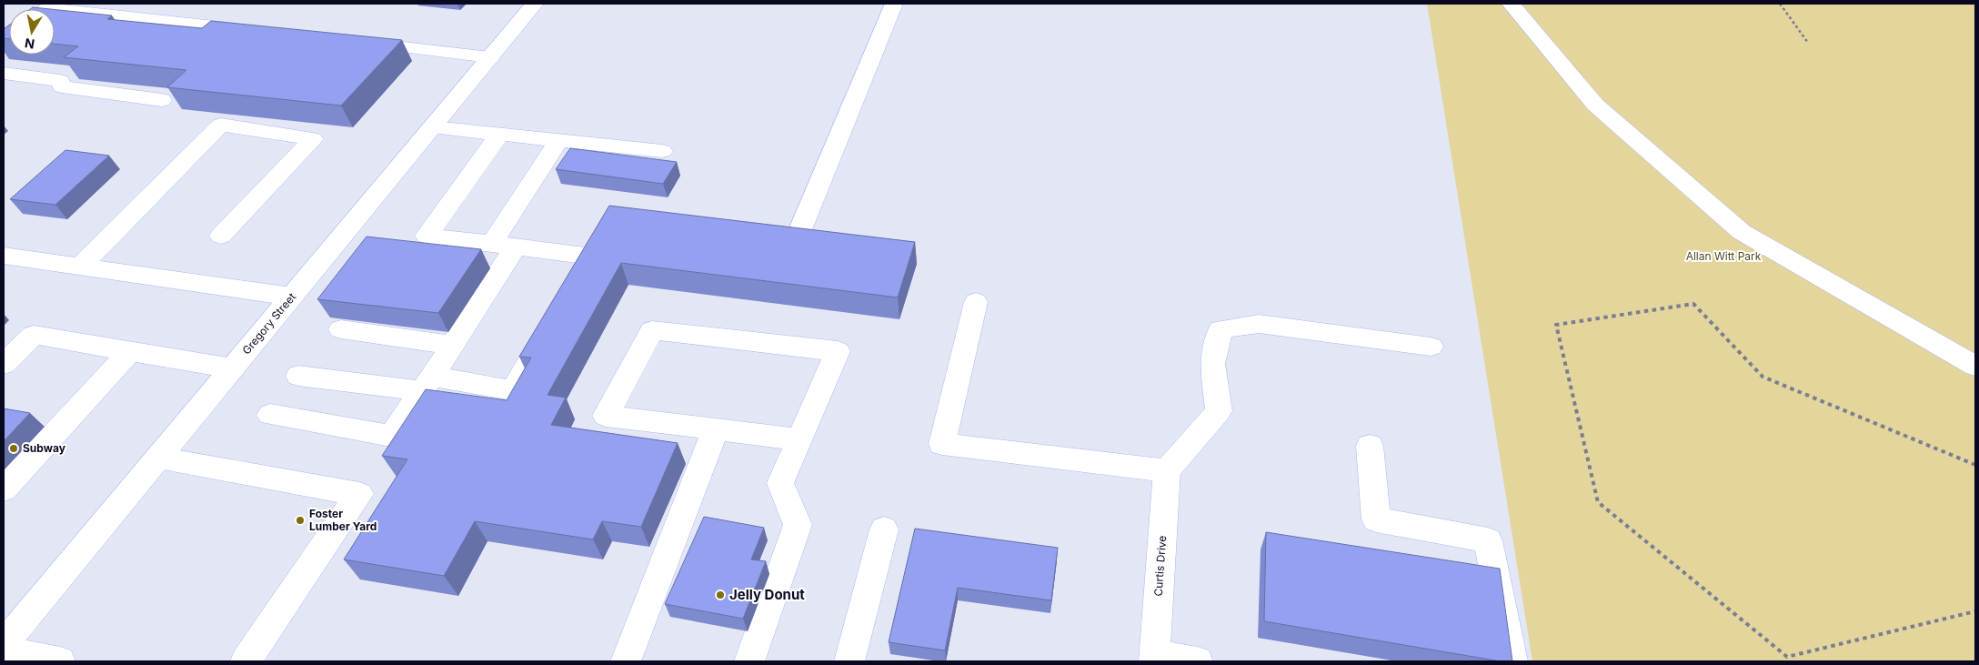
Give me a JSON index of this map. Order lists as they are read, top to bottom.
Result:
{
  "streets": {
    "street": ["Gregory Street", "Curtis Drive"]
  },
  "parks": ["Allan Witt Park"],
  "places": ["Subway", "Foster Lumber Yard", "Jelly Donut"],
  "north": "bottom"
}
